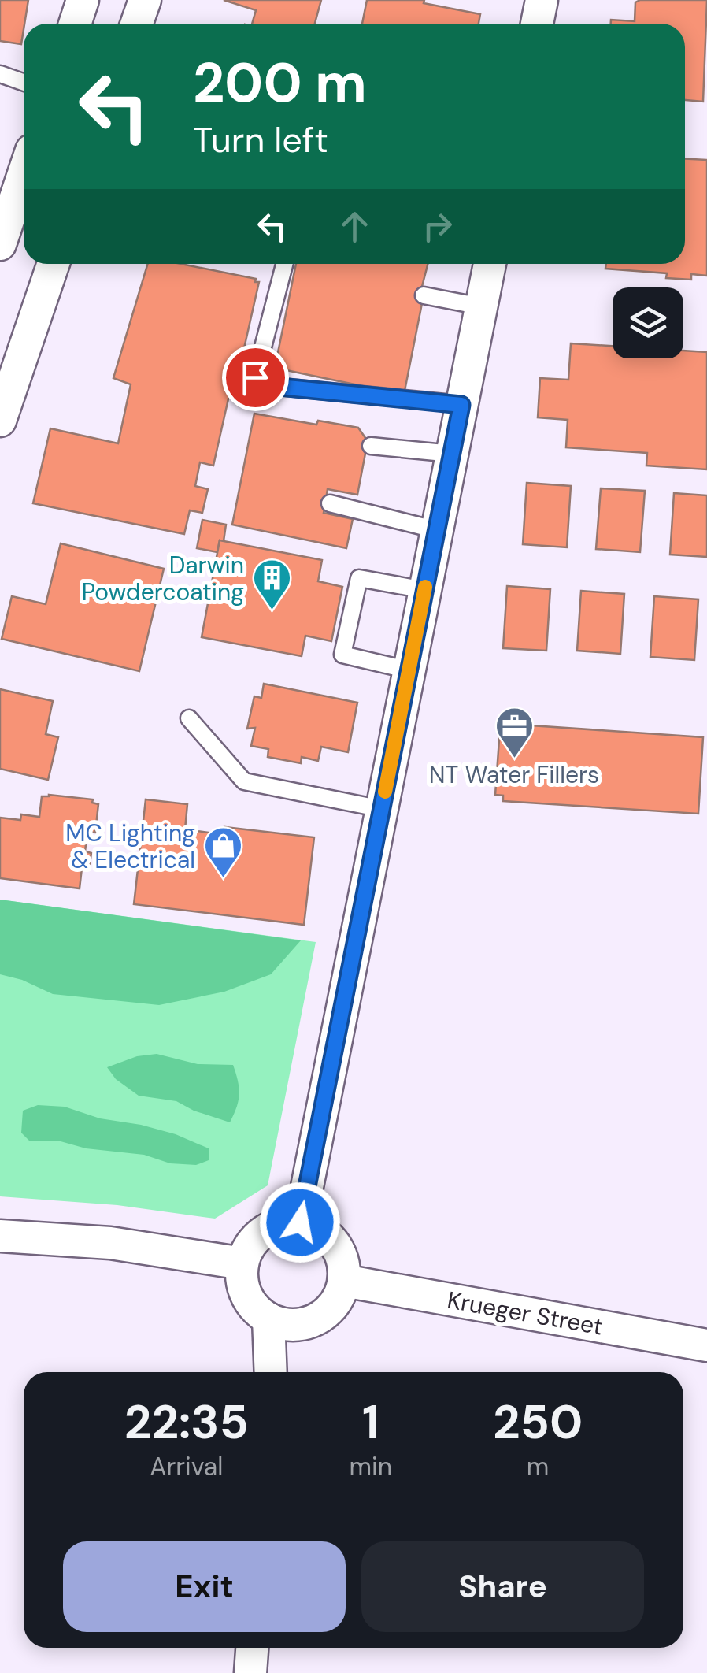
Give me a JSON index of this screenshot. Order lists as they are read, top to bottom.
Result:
{
  "streets": {
    "street": ["Krueger Street"]
  },
  "places": {
    "building": ["Darwin Powdercoating"],
    "office": ["NT Water Fillers"],
    "shop": ["MC Lighting & Electrical"]
  },
  "page": {
    "turn": ["200 m", "Turn left"],
    "eta": [
      "22:35",
      "Arrival",
      "1",
      "min",
      "250",
      "m"
    ],
    "buttons": ["Exit", "Share"]
  }
}
